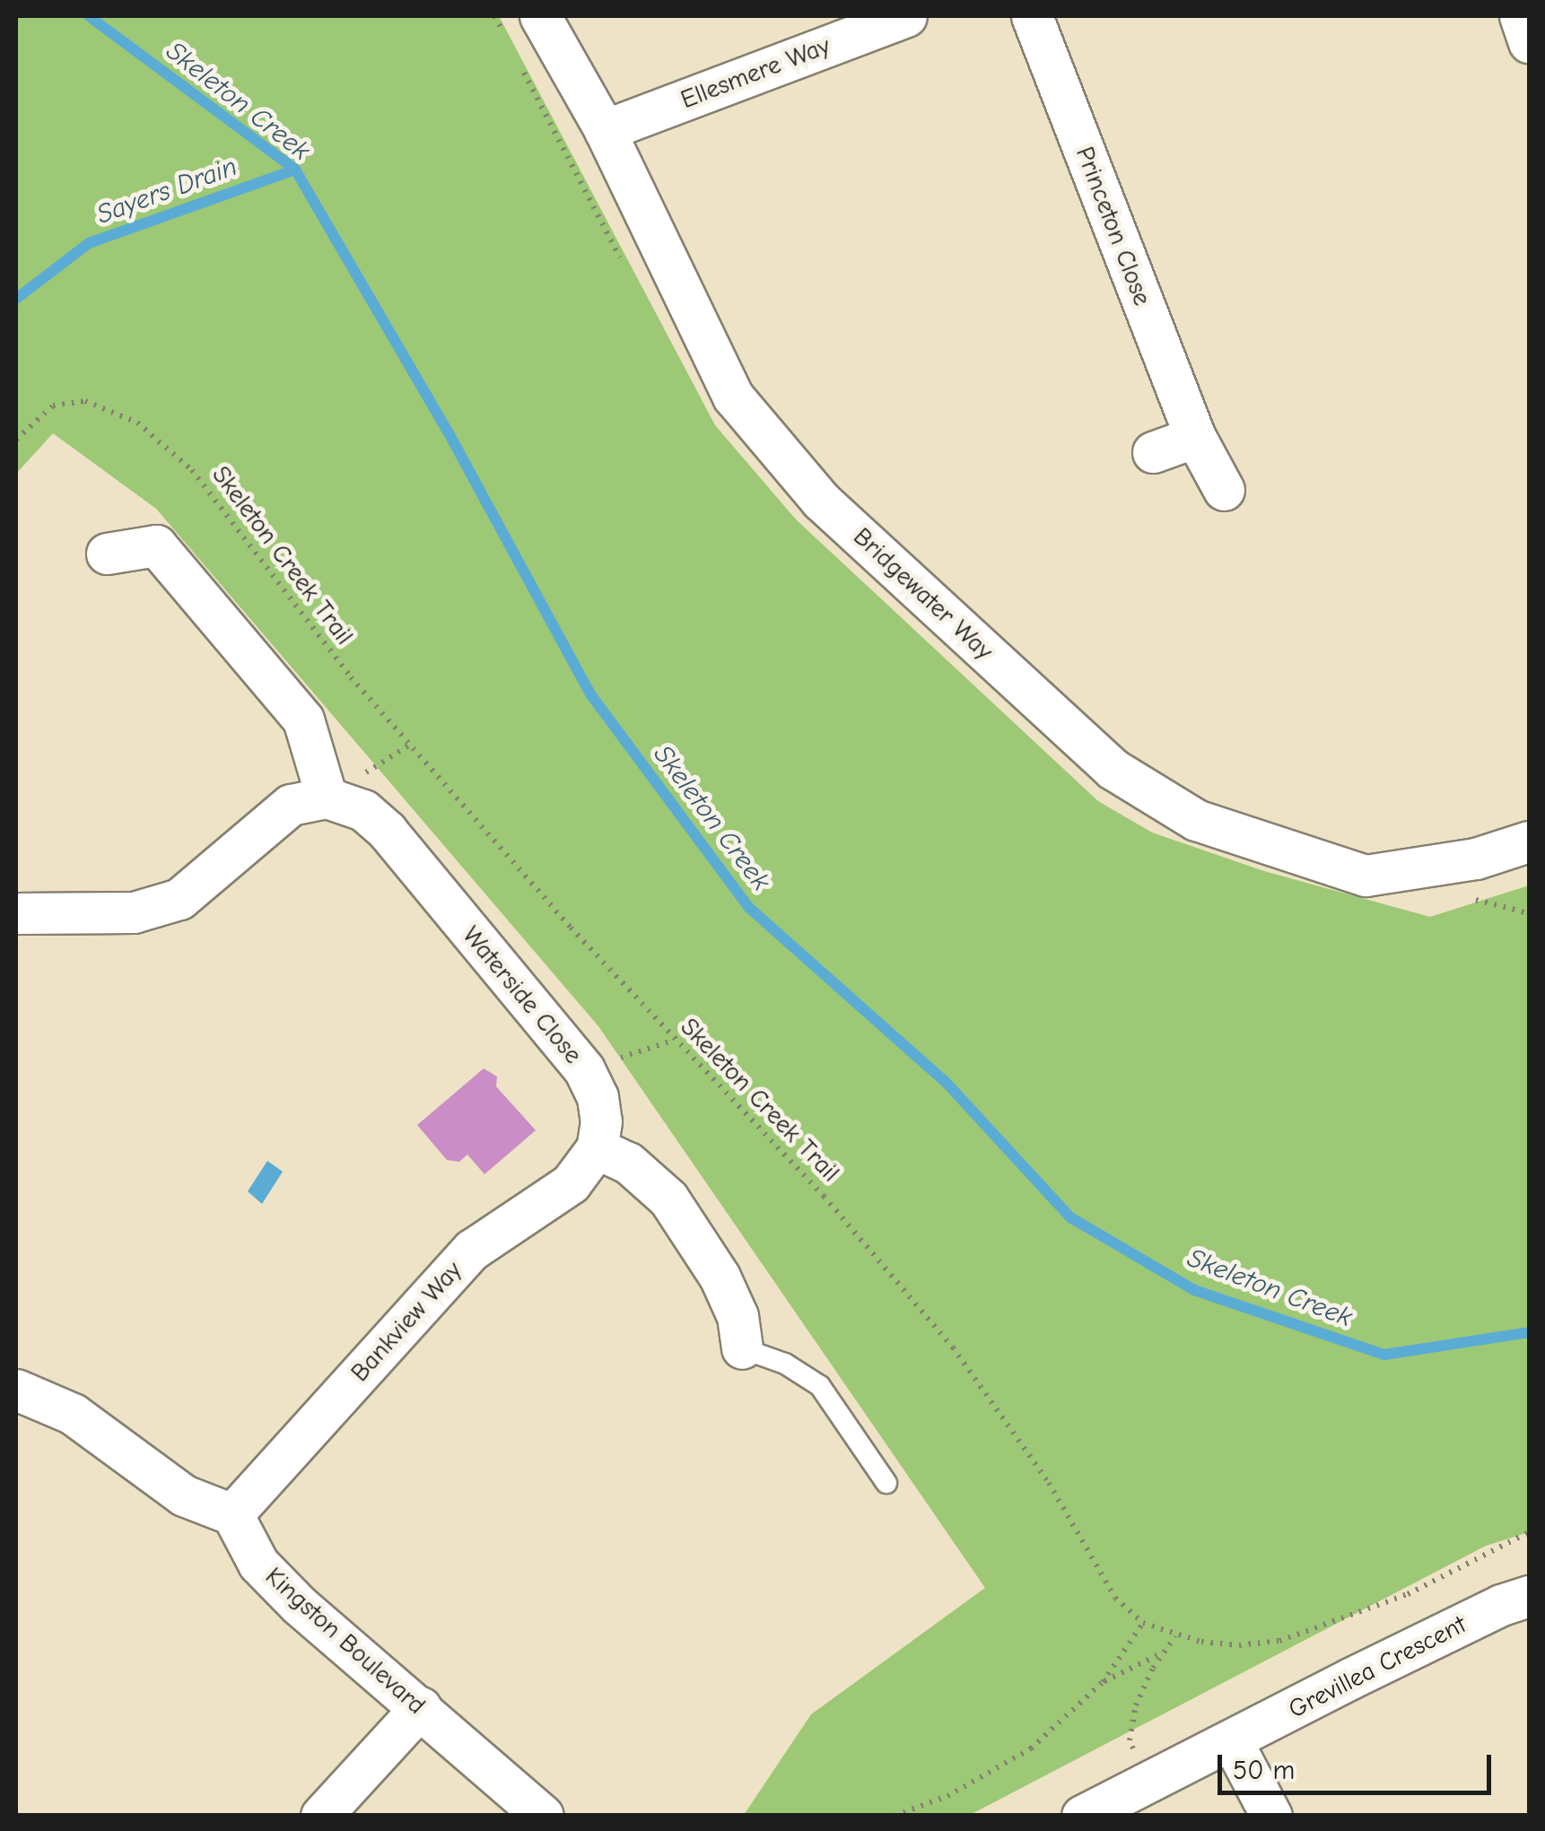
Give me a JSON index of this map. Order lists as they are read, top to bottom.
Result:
{
  "streets": {
    "street": [
      "Ellesmere Way",
      "Princeton Close",
      "Bridgewater Way",
      "Waterside Close",
      "Bankview Way",
      "Kingston Boulevard",
      "Grevillea Crescent"
    ],
    "path": ["Skeleton Creek Trail"]
  },
  "crossings": [
    ["Ellesmere Way", "Bridgewater Way"],
    ["Waterside Close", "Bankview Way"],
    ["Bankview Way", "Kingston Boulevard"]
  ],
  "water": ["Skeleton Creek", "Sayers Drain"],
  "scale_bar": "50 m"
}
